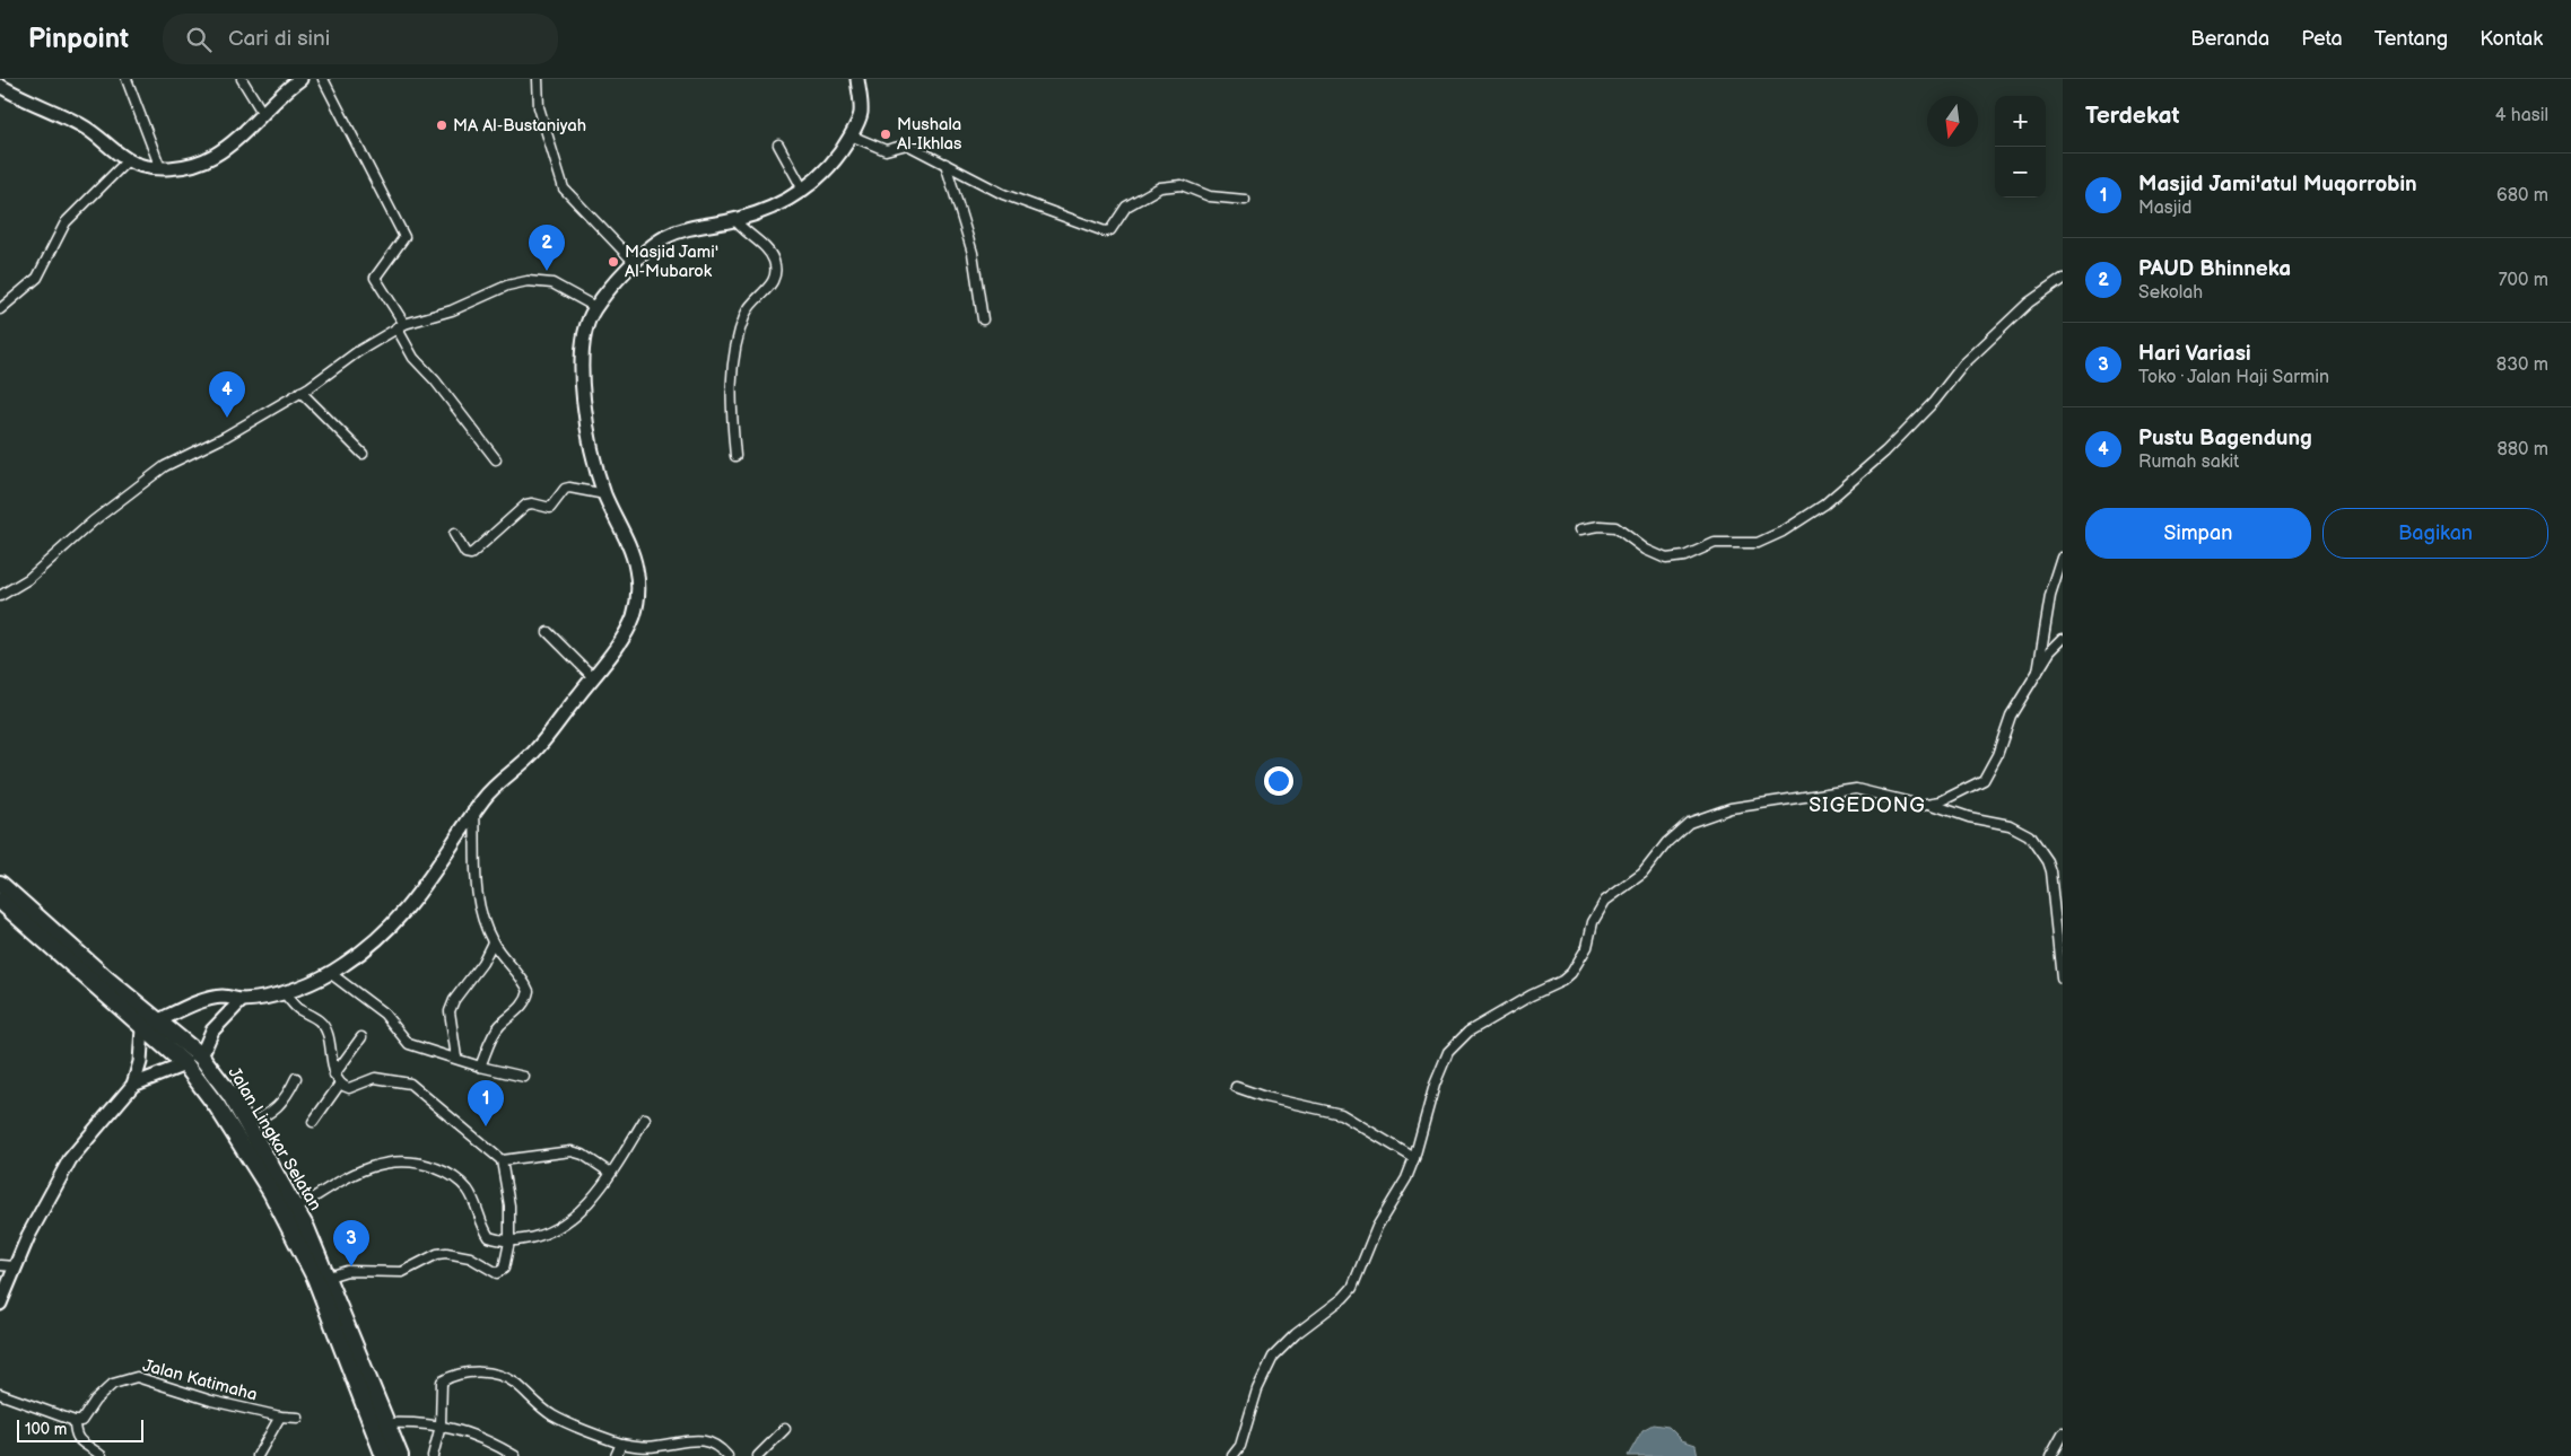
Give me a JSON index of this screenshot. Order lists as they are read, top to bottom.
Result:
{
  "streets": {
    "highway": ["Jalan Lingkar Selatan"],
    "street": ["Jalan Katimaha"]
  },
  "districts": ["SIGEDONG"],
  "places": ["MA Al-Bustaniyah", "Mushala Al-Ikhlas", "Masjid Jami' Al-Mubarok"],
  "scale_bar": "100 m",
  "north": "bottom",
  "page": {
    "header": "Pinpoint",
    "search": "Cari di sini",
    "nav": [
      "Beranda",
      "Peta",
      "Tentang",
      "Kontak"
    ],
    "heading": ["Terdekat", "4 hasil"],
    "map_buttons": ["+", "−"],
    "list": [
      {
        "mark": "1",
        "name": "Masjid Jami'atul Muqorrobin",
        "note": "Masjid",
        "value": "680 m"
      },
      {
        "mark": "2",
        "name": "PAUD Bhinneka",
        "note": "Sekolah",
        "value": "700 m"
      },
      {
        "mark": "3",
        "name": "Hari Variasi",
        "note": "Toko · Jalan Haji Sarmin",
        "value": "830 m"
      },
      {
        "mark": "4",
        "name": "Pustu Bagendung",
        "note": "Rumah sakit",
        "value": "880 m"
      }
    ],
    "pins": [
      "2",
      "4",
      "1",
      "3"
    ],
    "buttons": ["Simpan", "Bagikan"],
    "scale": "100 m"
  }
}
